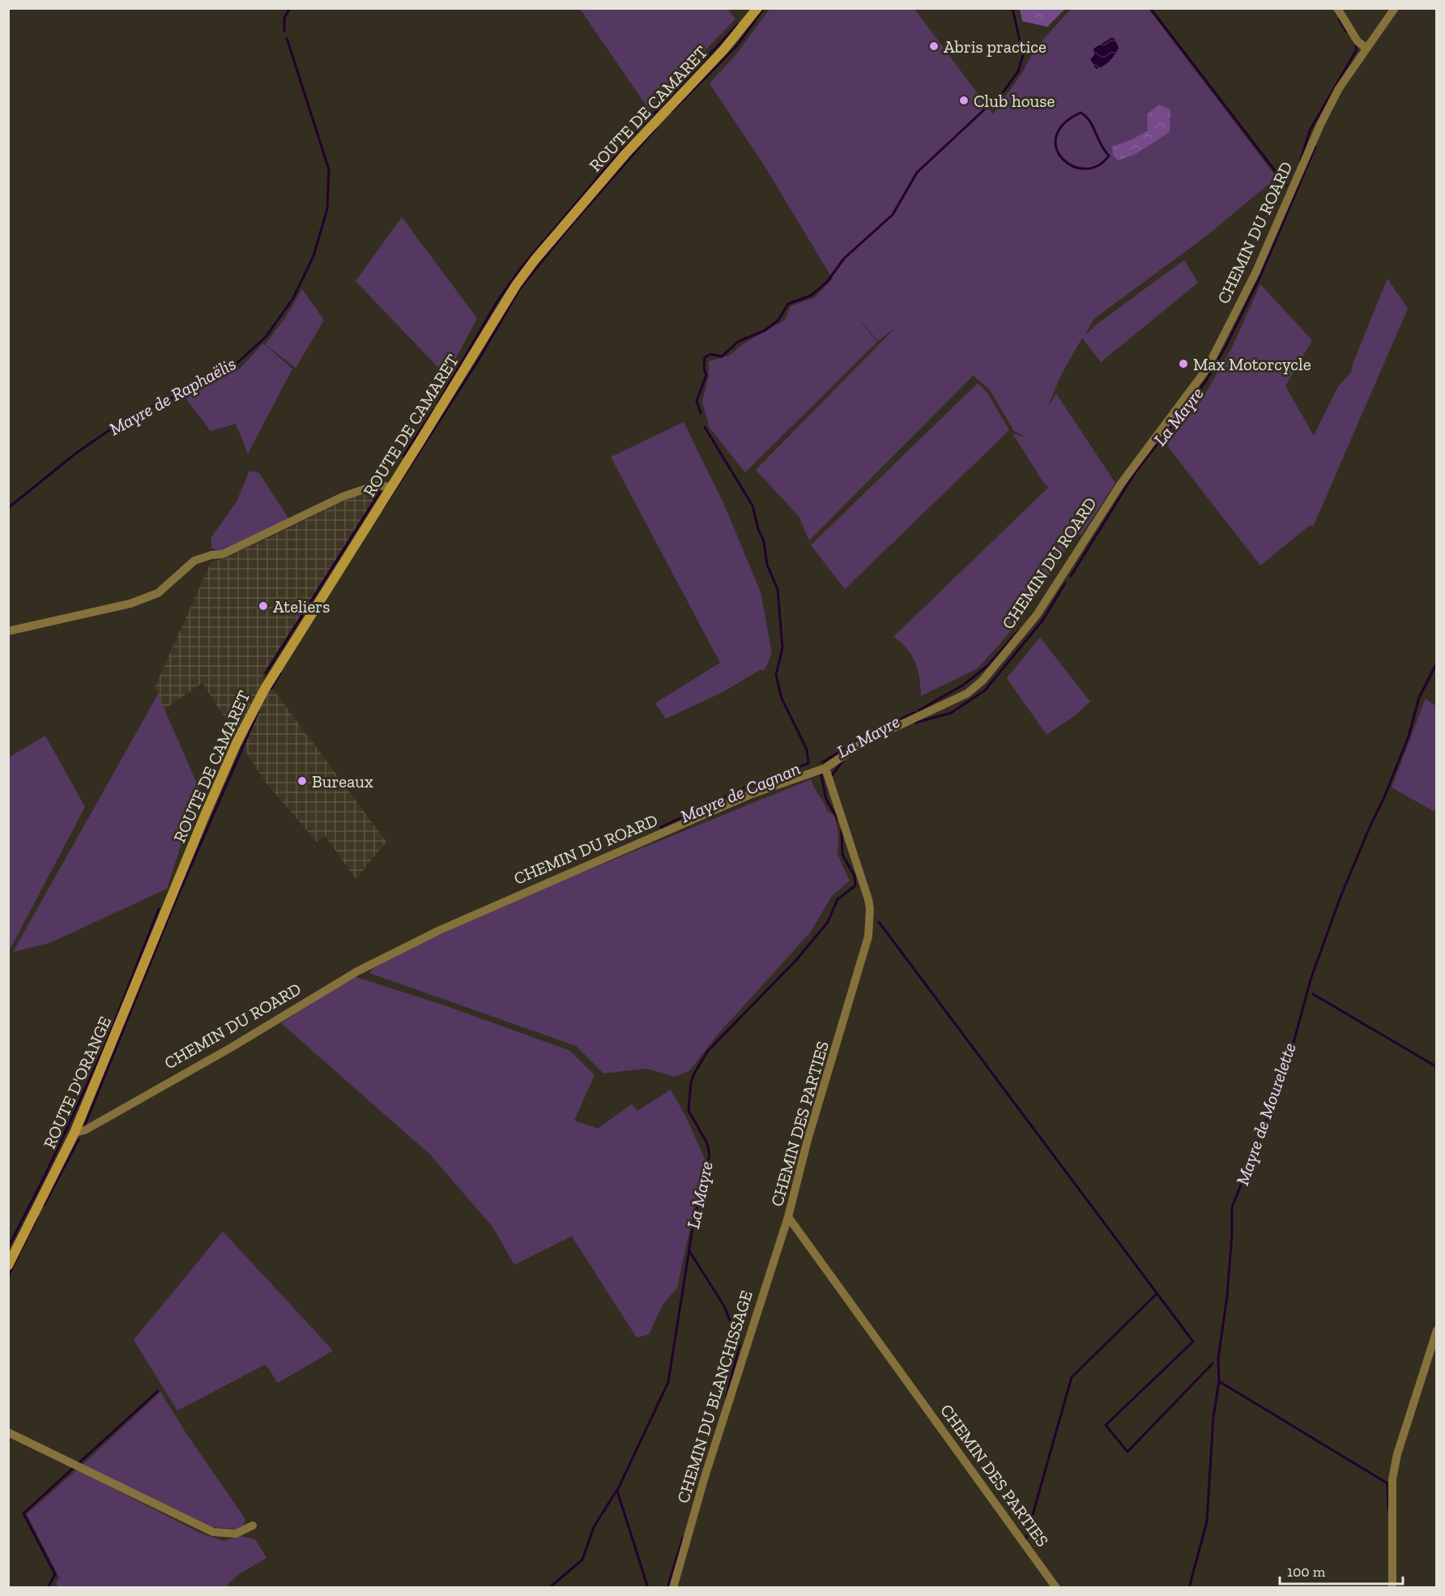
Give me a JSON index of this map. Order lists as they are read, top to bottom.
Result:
{
  "streets": {
    "main road": ["ROUTE DE CAMARET", "ROUTE D'ORANGE"],
    "street": ["CHEMIN DU ROARD", "CHEMIN DES PARTIES", "CHEMIN DU BLANCHISSAGE"]
  },
  "crossings": [
    ["ROUTE DE CAMARET", "ROUTE D'ORANGE"],
    ["CHEMIN DU ROARD", "ROUTE D'ORANGE"],
    ["CHEMIN DU ROARD", "CHEMIN DES PARTIES"],
    ["CHEMIN DES PARTIES", "CHEMIN DU BLANCHISSAGE"]
  ],
  "water": [
    "Mayre de Raphaëlis",
    "La Mayre",
    "Mayre de Cagnan",
    "Mayre de Mourelette"
  ],
  "places": [
    "Abris practice",
    "Club house",
    "Max Motorcycle",
    "Ateliers",
    "Bureaux"
  ],
  "scale_bar": "100 m"
}
